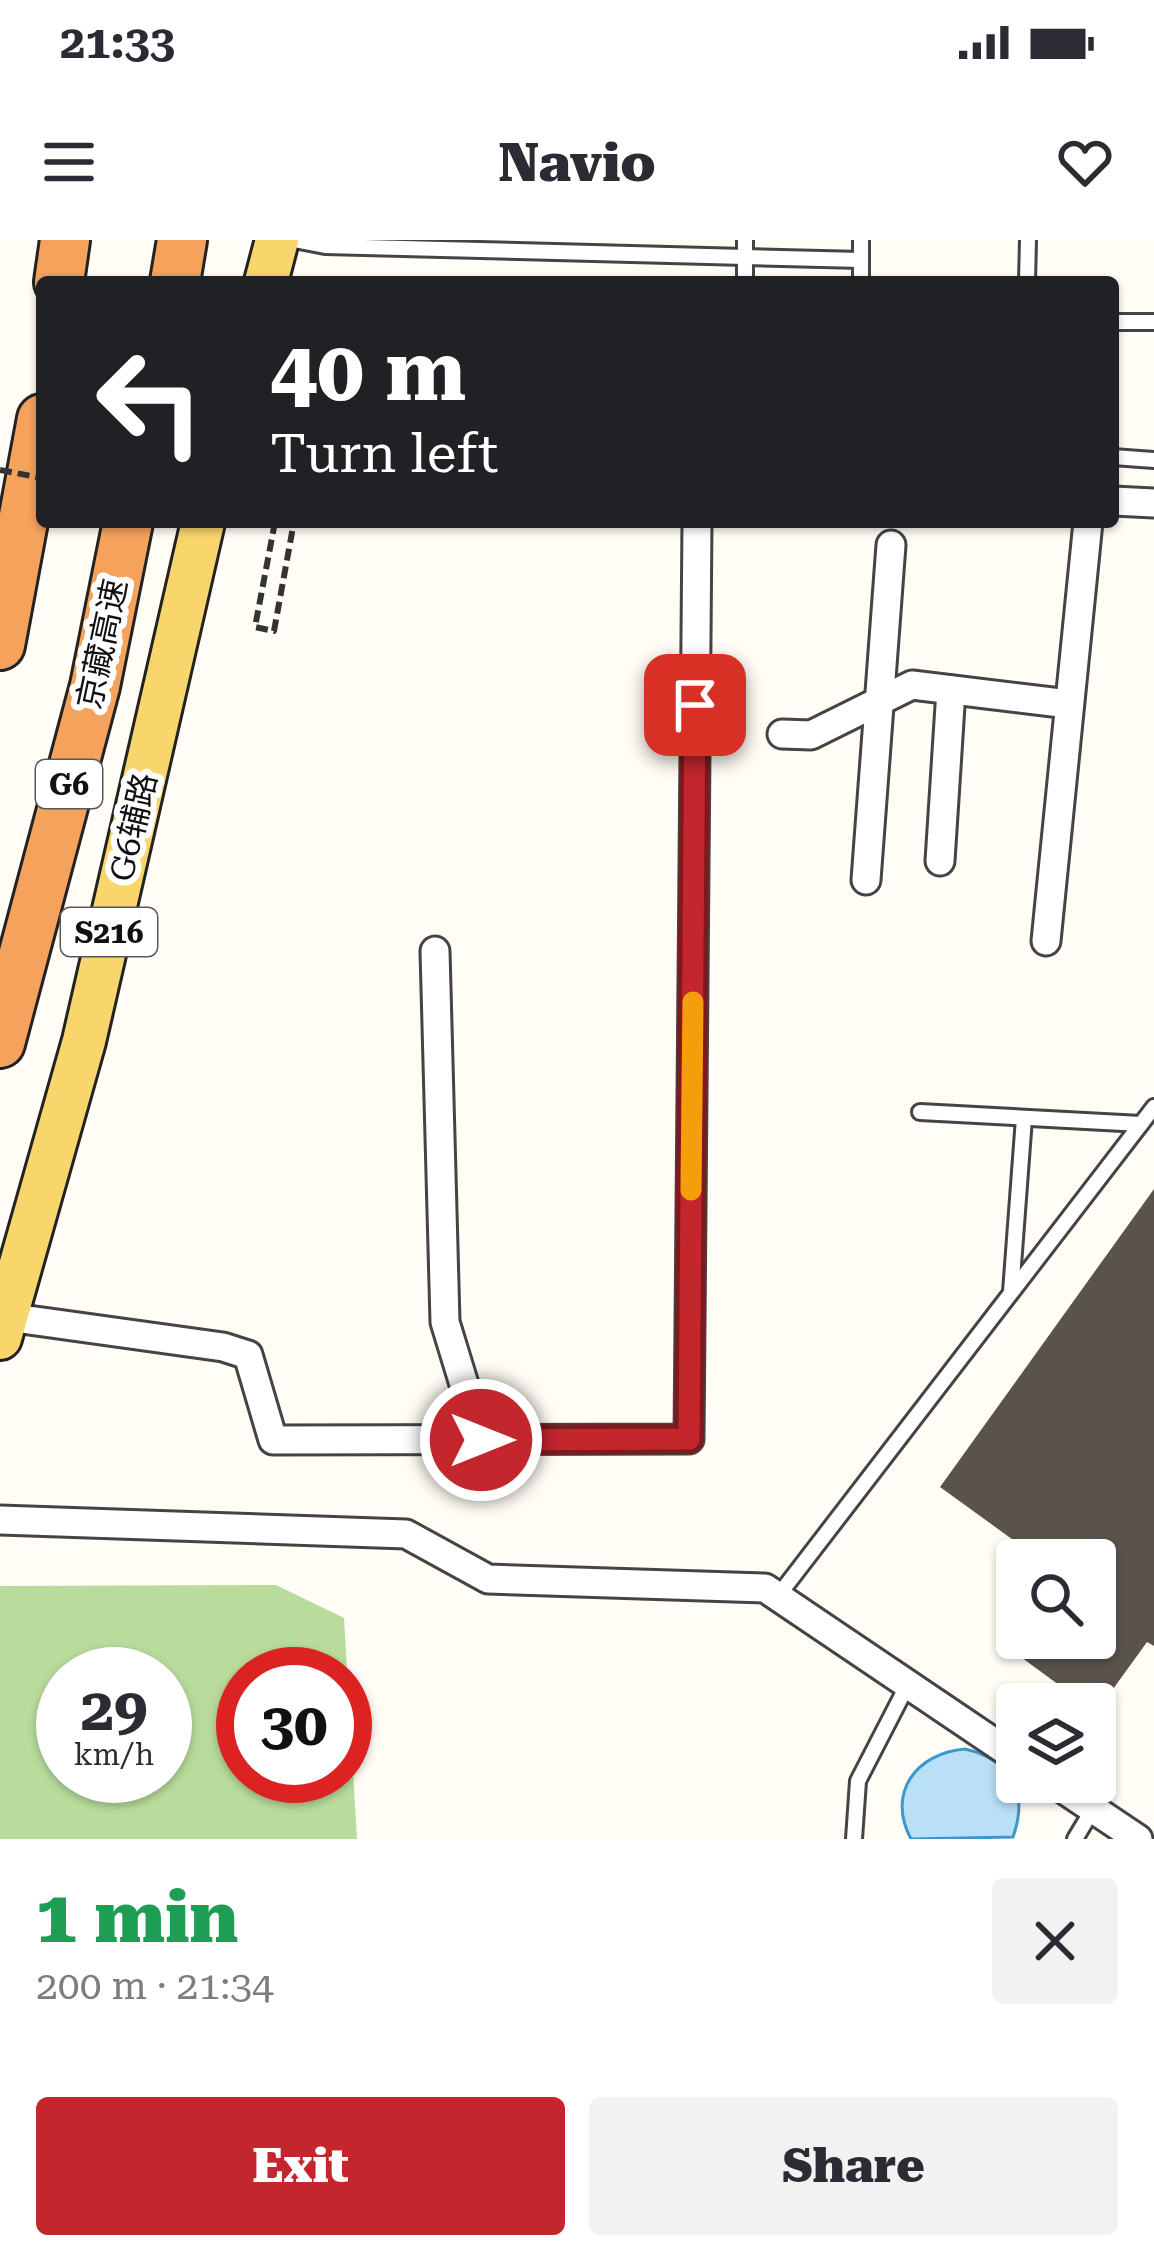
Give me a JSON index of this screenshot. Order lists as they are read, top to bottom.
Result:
{
  "streets": {
    "highway": ["京藏高速", "G6"],
    "main road": ["G6辅路", "S216"]
  },
  "page": {
    "status": "21:33",
    "header": "Navio",
    "turn": ["40 m", "Turn left"],
    "speed": "29 km/h",
    "limit": "30",
    "heading": ["1 min", "200 m · 21:34"],
    "buttons": ["Exit", "Share"]
  }
}
